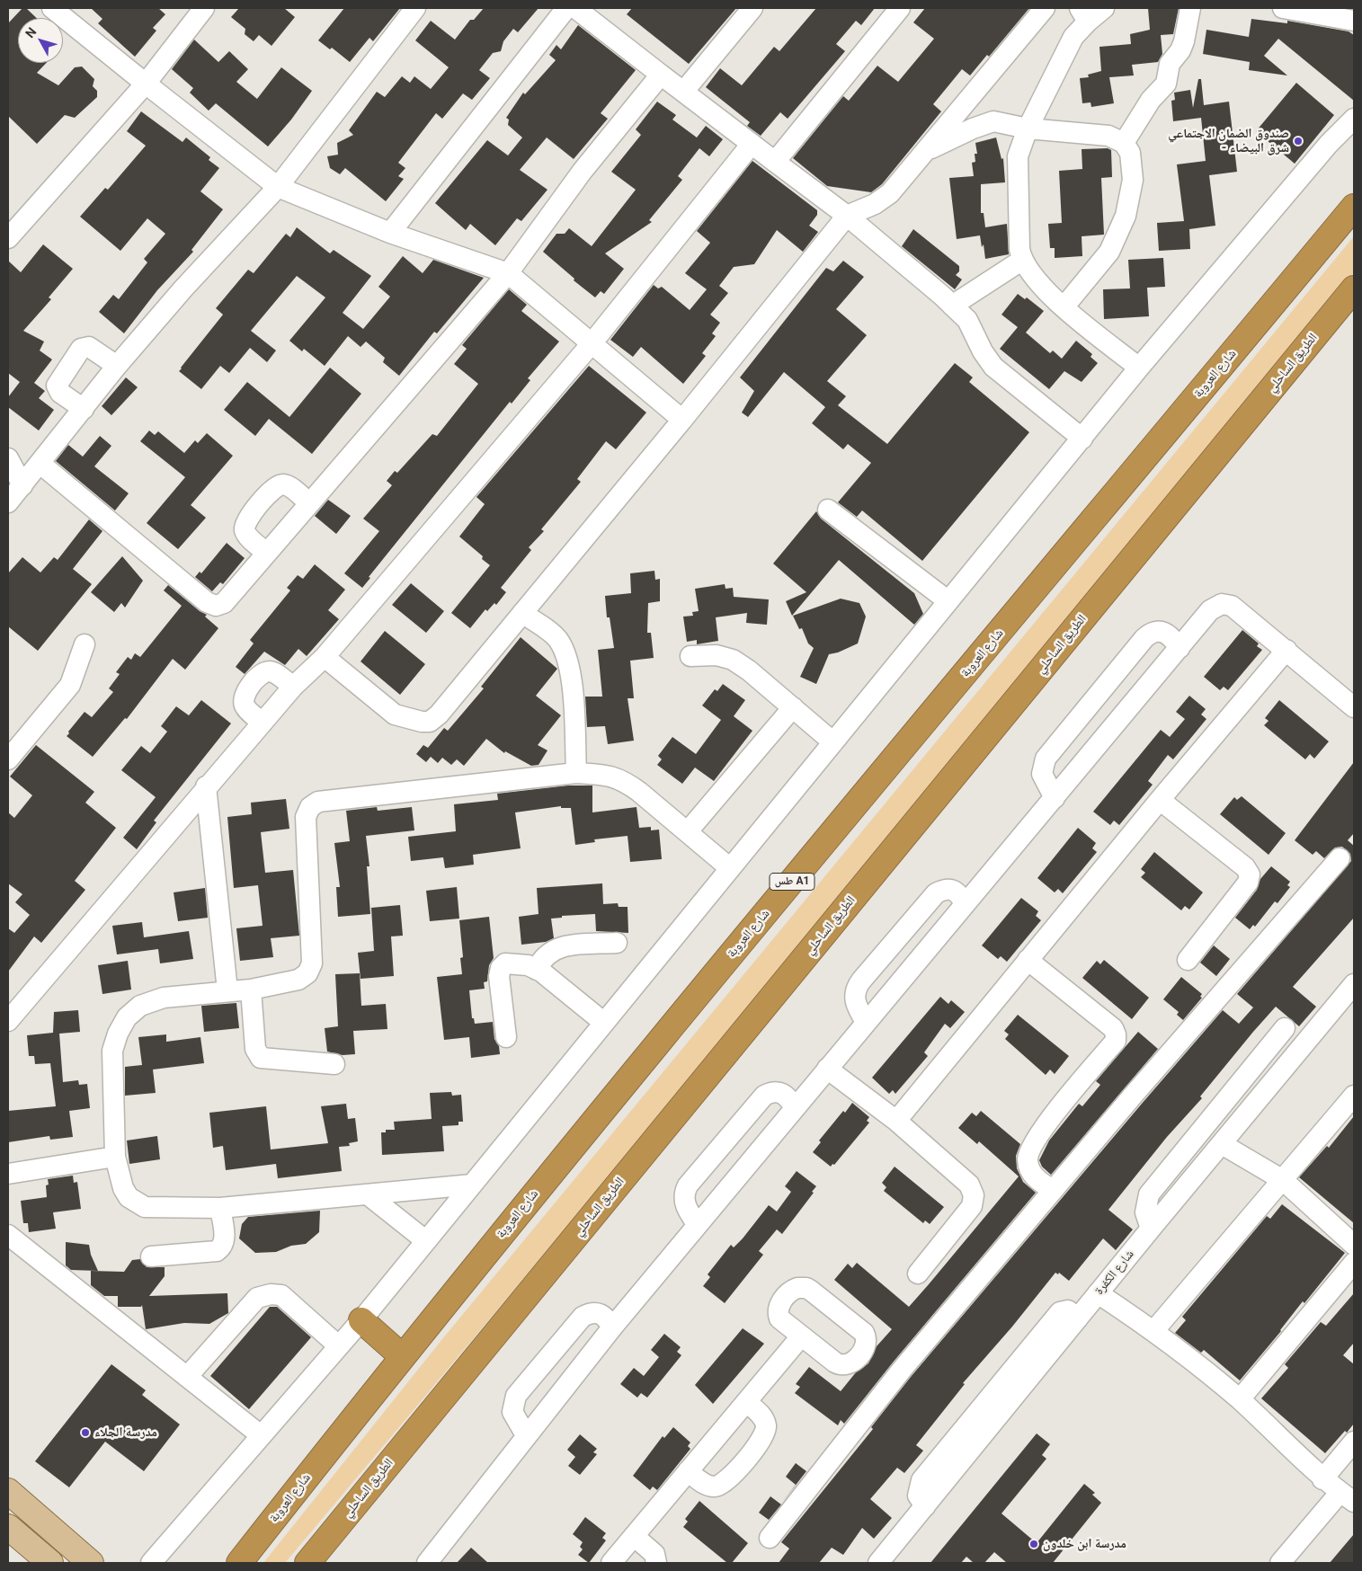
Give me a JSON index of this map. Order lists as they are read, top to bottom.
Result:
{
  "streets": {
    "highway": ["الطريق الساحلي", "شارع العروبة", "طس A1"],
    "street": ["شارع الكفرة"]
  },
  "places": ["صندوق الضمان الاجتماعي - شرق البيضاء", "مدرسة الجلاء", "مدرسة ابن خلدون"],
  "north": "top left"
}
